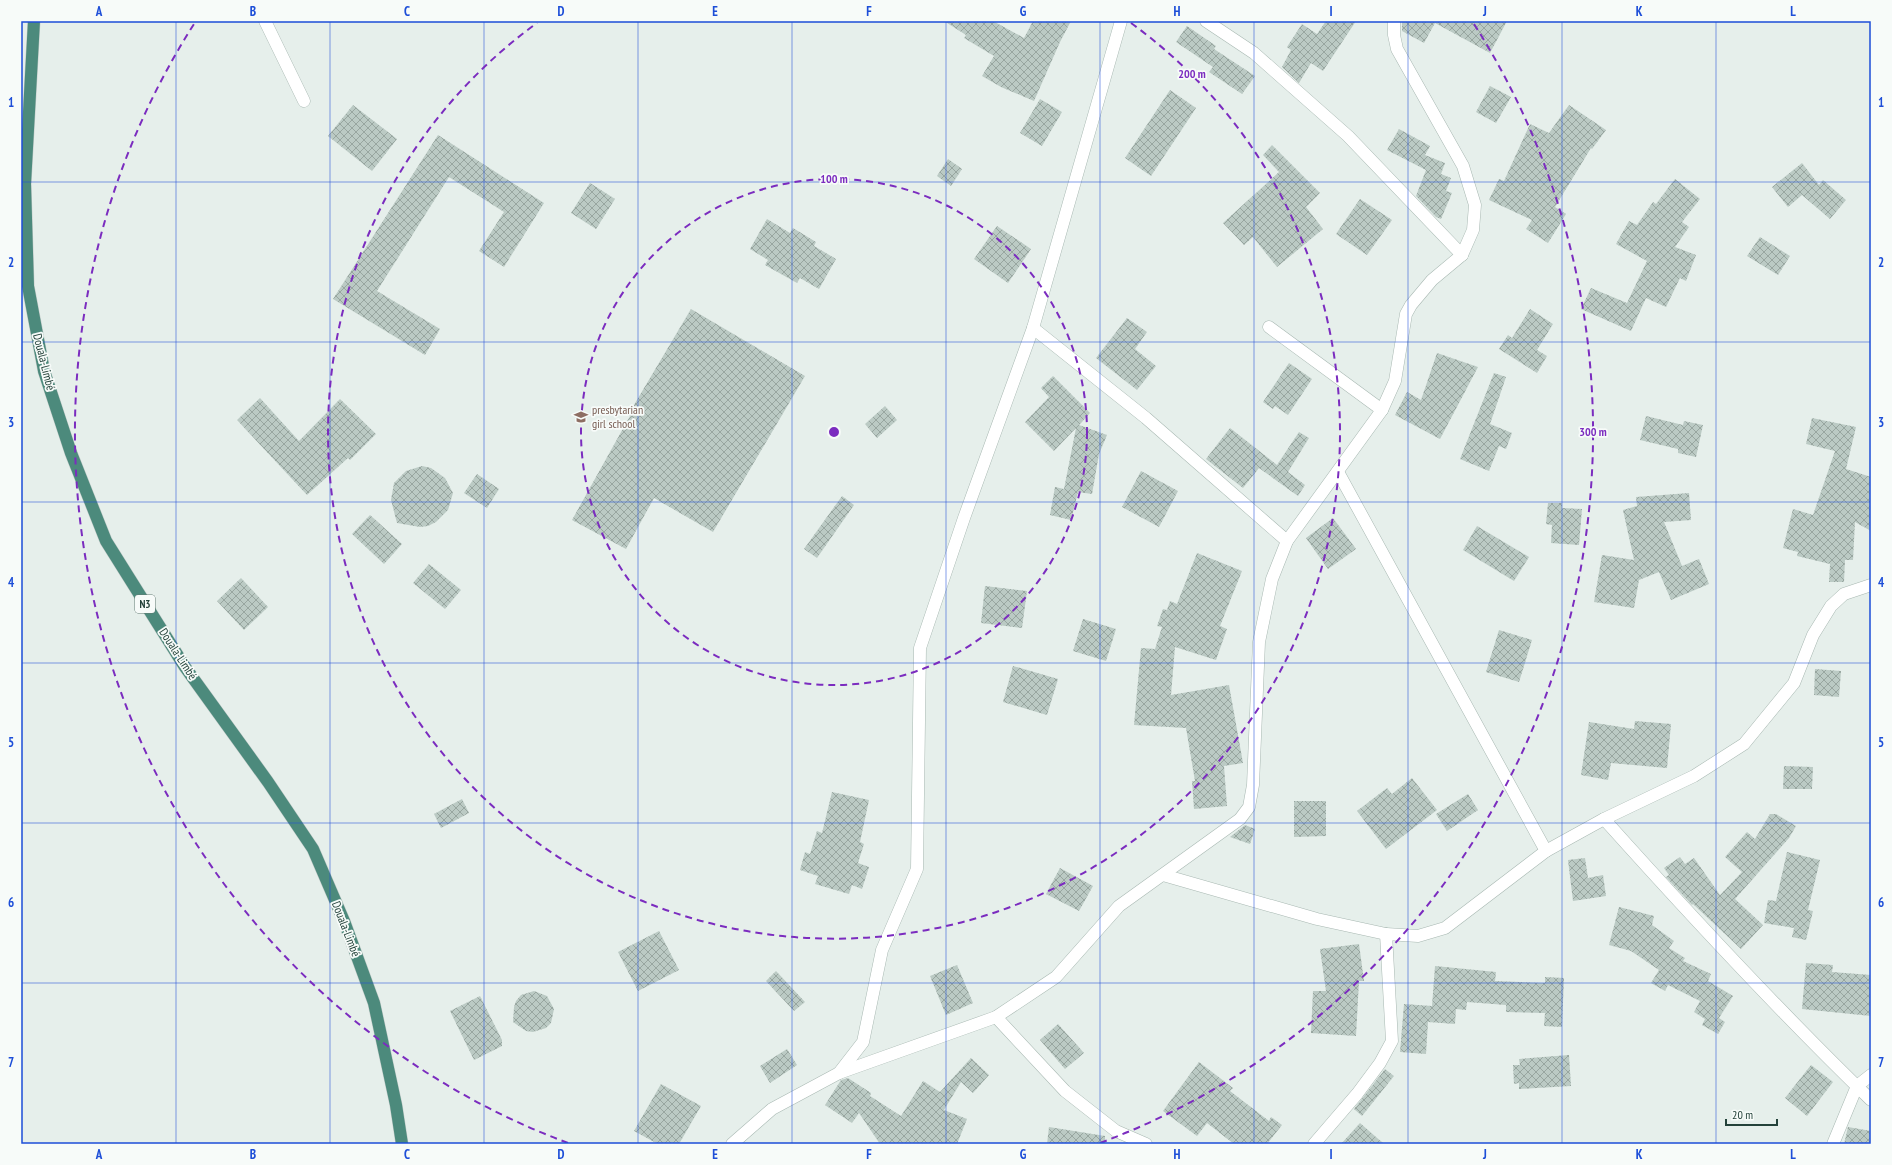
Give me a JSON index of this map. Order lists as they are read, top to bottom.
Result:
{
  "streets": {
    "highway": ["Douala-Limbé", "N3"]
  },
  "places": {
    "school or university": ["presbytarian girl school"]
  },
  "scale_bar": "20 m",
  "grid": {
    "columns": [
      "A",
      "B",
      "C",
      "D",
      "E",
      "F",
      "G",
      "H",
      "I",
      "J",
      "K",
      "L"
    ],
    "rows": [
      "1",
      "2",
      "3",
      "4",
      "5",
      "6",
      "7"
    ]
  },
  "rings": ["200 m", "100 m", "300 m"]
}
